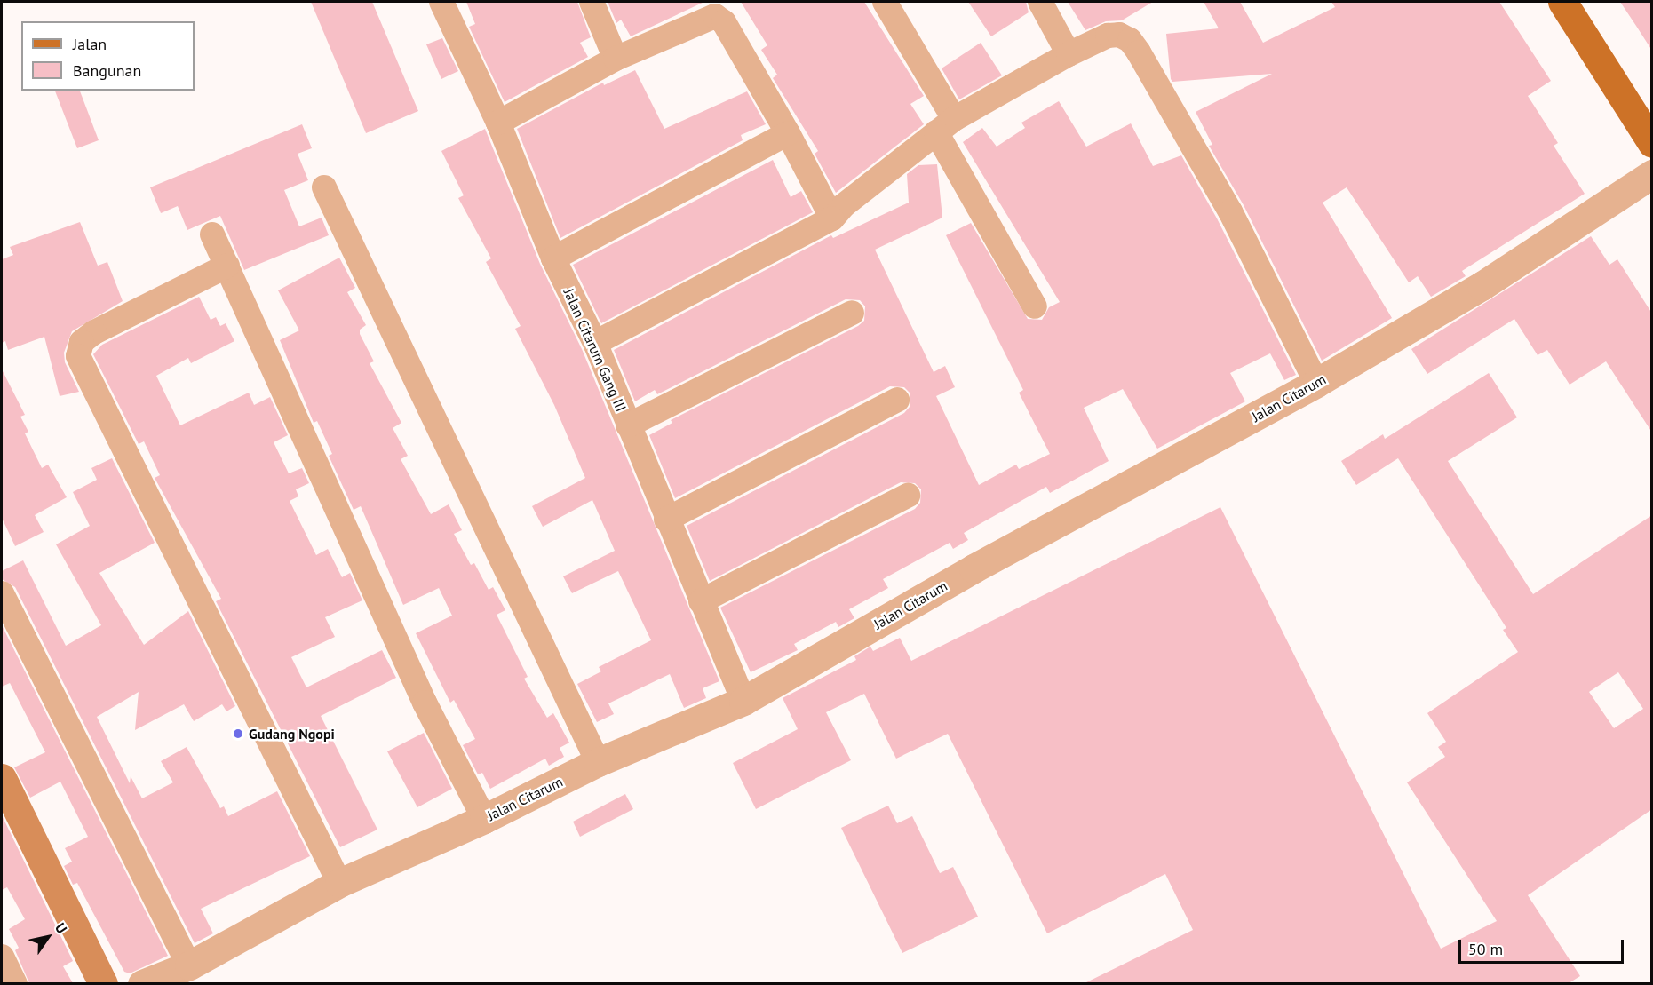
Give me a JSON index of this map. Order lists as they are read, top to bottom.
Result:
{
  "streets": {
    "street": ["Jalan Citarum Gang III", "Jalan Citarum"]
  },
  "crossings": [
    ["Jalan Citarum Gang III", "Jalan Citarum"]
  ],
  "places": ["Gudang Ngopi"],
  "legend": ["Jalan", "Bangunan"],
  "scale_bar": "50 m",
  "north": "top right"
}
